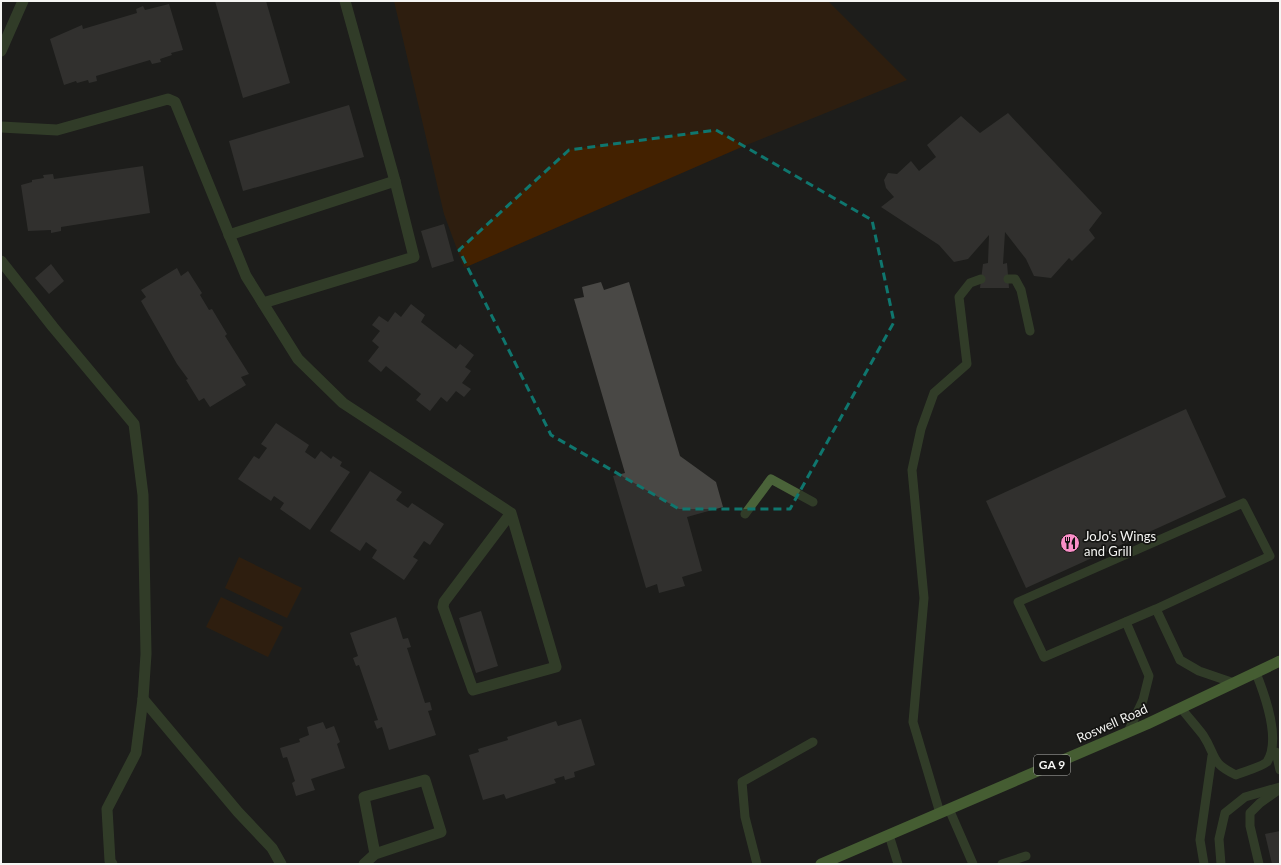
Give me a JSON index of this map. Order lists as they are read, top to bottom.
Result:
{
  "streets": {
    "main road": ["Roswell Road", "GA 9"]
  },
  "places": {
    "restaurant": ["JoJo's Wings and Grill"]
  }
}
